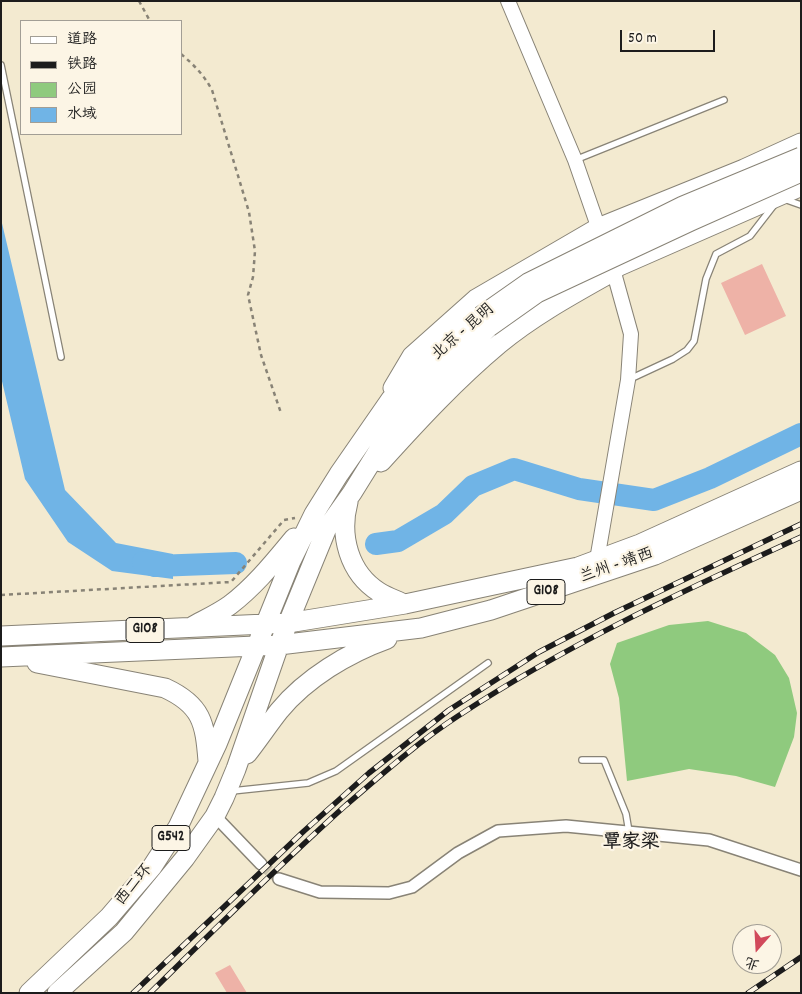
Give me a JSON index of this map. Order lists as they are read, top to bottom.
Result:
{
  "streets": {
    "highway": [
      "北京 - 昆明",
      "兰州 - 靖西",
      "G108",
      "G542",
      "西二环"
    ]
  },
  "crossings": [
    ["北京 - 昆明", "兰州 - 靖西"],
    ["北京 - 昆明", "G108"],
    ["北京 - 昆明", "西二环"],
    ["兰州 - 靖西", "G108"],
    ["兰州 - 靖西", "西二环"],
    ["G108", "西二环"]
  ],
  "districts": ["覃家梁"],
  "legend": [
    "道路",
    "铁路",
    "公园",
    "水域"
  ],
  "scale_bar": "50 m",
  "north": "bottom"
}
